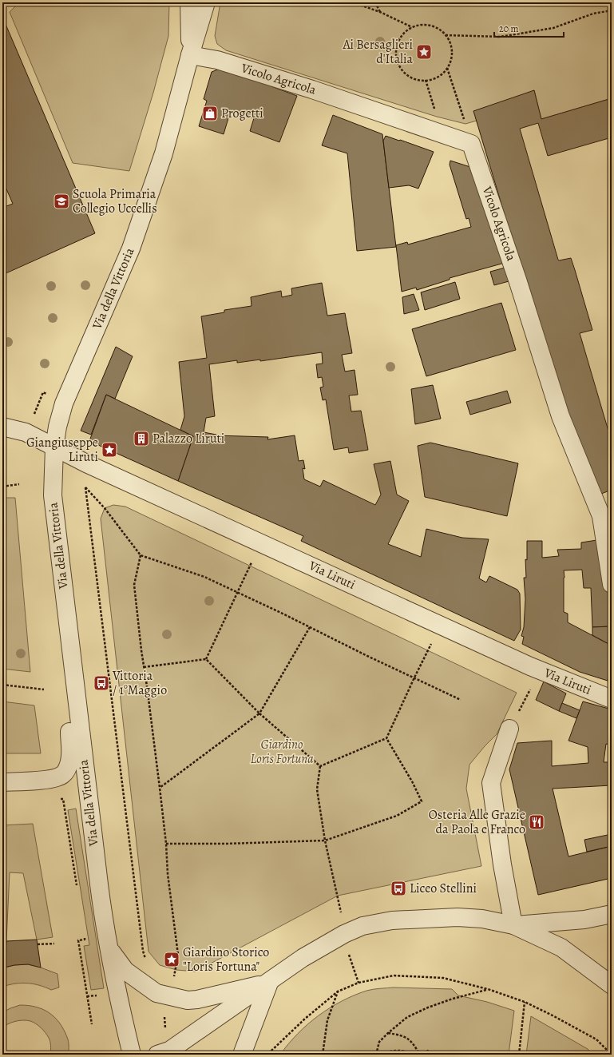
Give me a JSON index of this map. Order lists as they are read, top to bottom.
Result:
{
  "streets": {
    "street": ["Vicolo Agricola", "Via della Vittoria", "Via Liruti"]
  },
  "crossings": [
    ["Vicolo Agricola", "Via della Vittoria"],
    ["Via della Vittoria", "Via Liruti"]
  ],
  "parks": ["Giardino Loris Fortuna"],
  "places": {
    "place": ["Ai Bersaglieri d'Italia", "Giangiuseppe Liruti", "Giardino Storico \"Loris Fortuna\""],
    "shop": ["Progetti"],
    "school or university": ["Scuola Primaria Collegio Uccellis"],
    "building": ["Palazzo Liruti"],
    "bus stop": ["Vittoria / 1°Maggio", "Liceo Stellini"],
    "restaurant": ["Osteria Alle Grazie da Paola e Franco"]
  },
  "scale_bar": "20 m"
}
